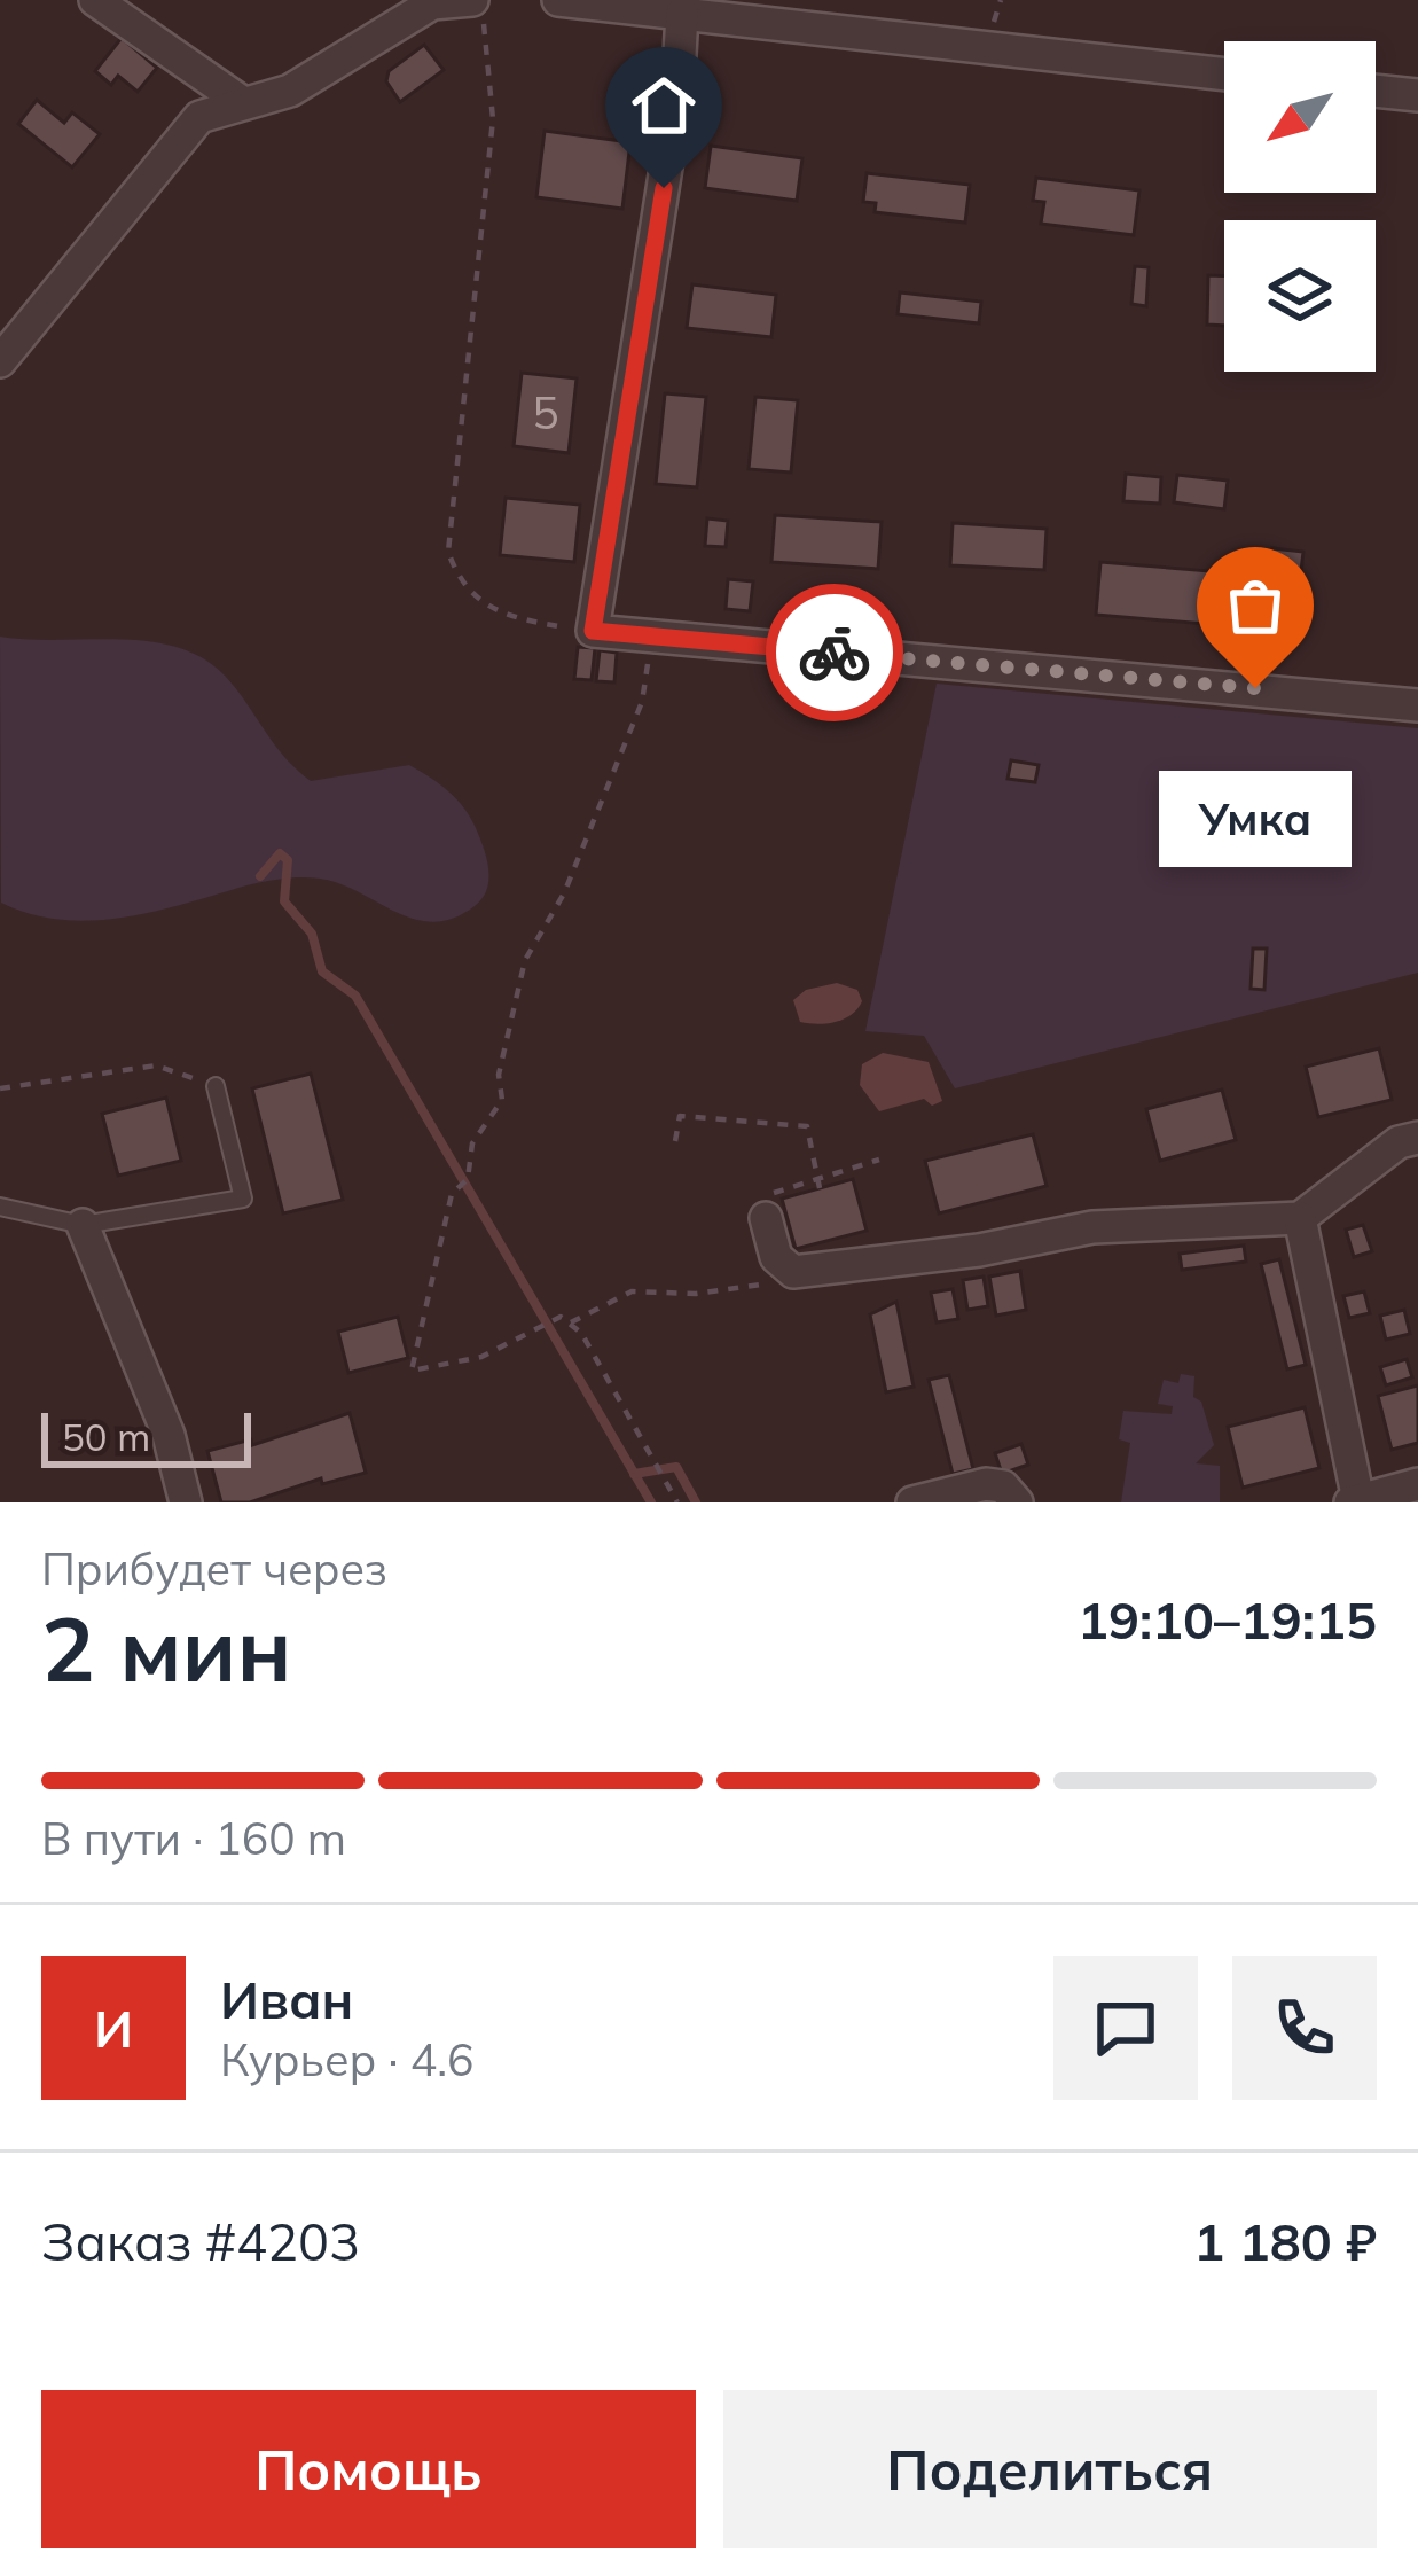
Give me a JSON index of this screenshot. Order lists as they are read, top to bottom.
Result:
{
  "places": ["Умка"],
  "house_numbers": ["5"],
  "scale_bar": "50 m",
  "north": "bottom left",
  "page": {
    "bubble": "Умка",
    "scale": "50 m",
    "heading": ["2 мин", "Прибудет через", "19:10–19:15"],
    "panel": [
      "Иван",
      "Курьер · 4.6",
      "Заказ #4203",
      "1 180 ₽"
    ],
    "bar": "В пути · 160 m",
    "round": "И",
    "buttons": ["Помощь", "Поделиться"]
  }
}
